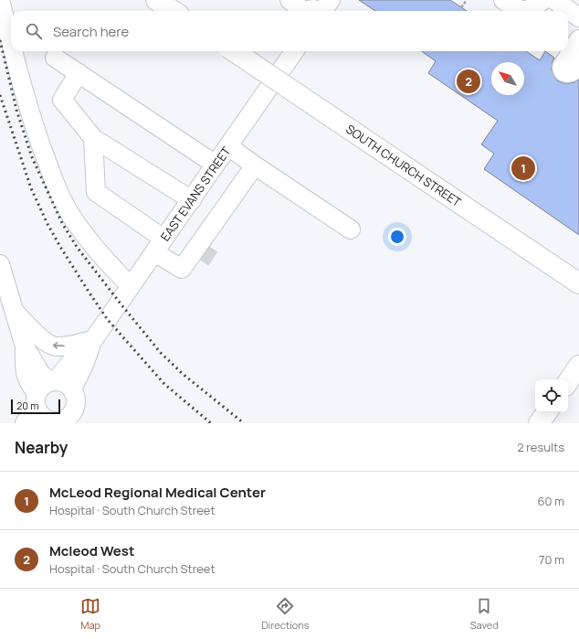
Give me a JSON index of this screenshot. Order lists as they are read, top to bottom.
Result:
{
  "streets": {
    "main road": ["SOUTH CHURCH STREET"],
    "street": ["EAST EVANS STREET"]
  },
  "scale_bar": "20 m",
  "north": "top left",
  "page": {
    "search": "Search here",
    "pins": ["2", "1"],
    "scale": "20 m",
    "heading": ["Nearby", "2 results"],
    "list": [
      {
        "mark": "1",
        "name": "McLeod Regional Medical Center",
        "note": "Hospital · South Church Street",
        "value": "60 m"
      },
      {
        "mark": "2",
        "name": "Mcleod West",
        "note": "Hospital · South Church Street",
        "value": "70 m"
      }
    ],
    "nav": ["Map", "Directions", "Saved"]
  }
}
